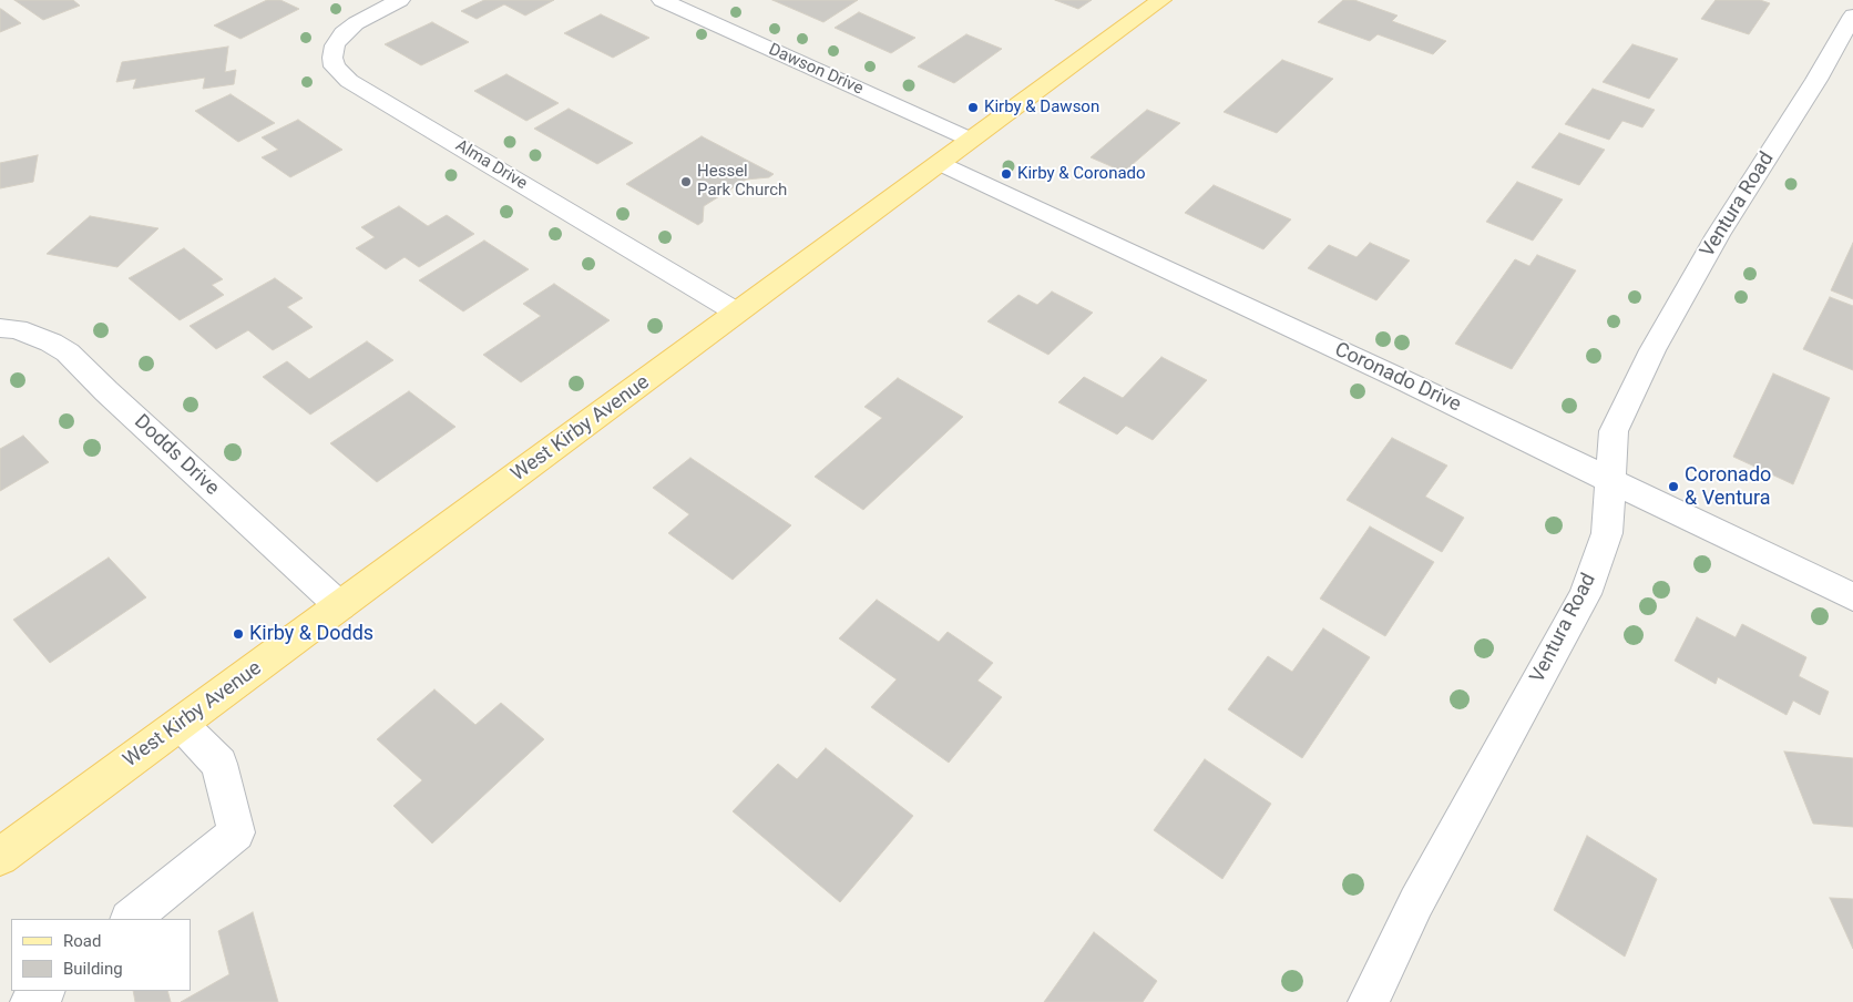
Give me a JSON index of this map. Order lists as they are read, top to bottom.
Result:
{
  "streets": {
    "main road": ["West Kirby Avenue"],
    "street": [
      "Dawson Drive",
      "Alma Drive",
      "Ventura Road",
      "Coronado Drive",
      "Dodds Drive"
    ]
  },
  "crossings": [
    ["Dawson Drive", "West Kirby Avenue"],
    ["Alma Drive", "West Kirby Avenue"],
    ["Ventura Road", "Coronado Drive"],
    ["Coronado Drive", "West Kirby Avenue"],
    ["West Kirby Avenue", "Dodds Drive"]
  ],
  "places": [
    "Kirby & Dawson",
    "Kirby & Coronado",
    "Hessel Park Church",
    "Coronado & Ventura",
    "Kirby & Dodds"
  ],
  "legend": ["Road", "Building"]
}
